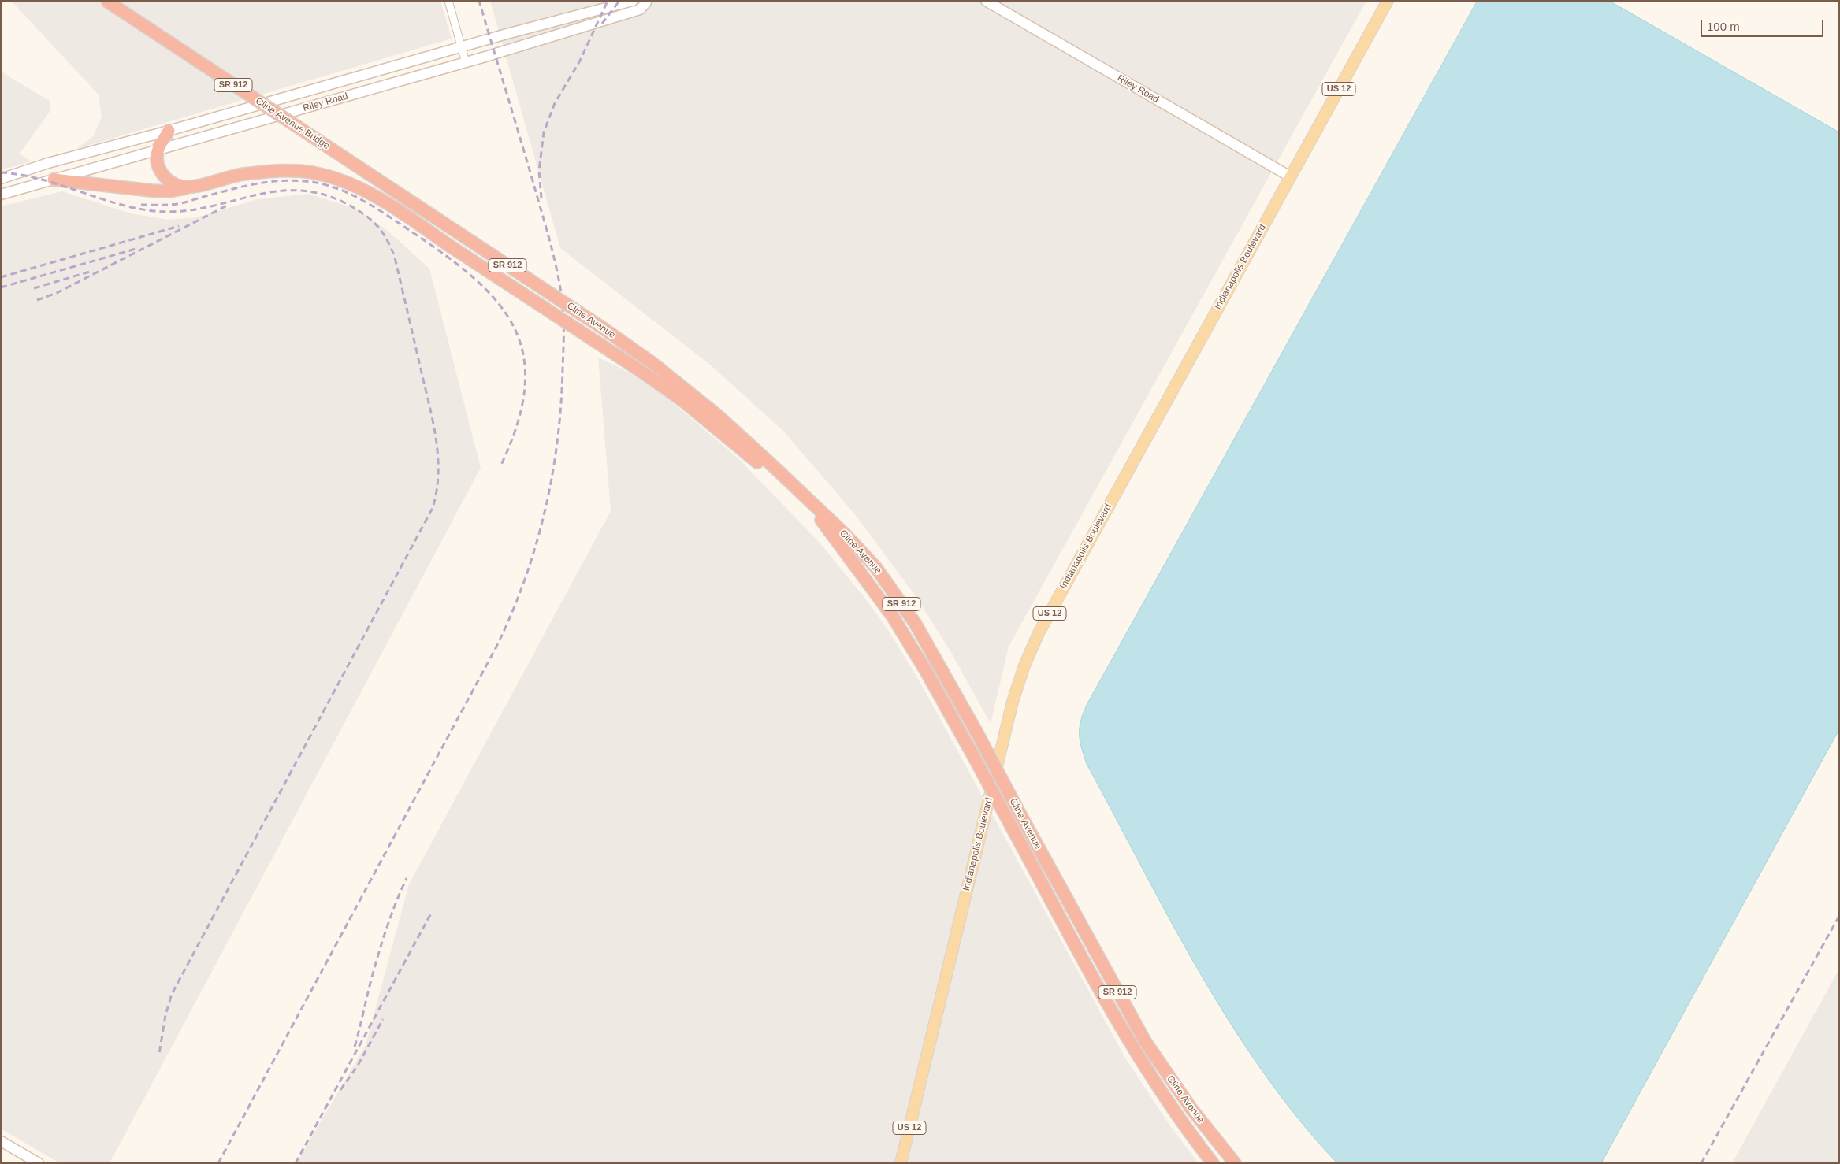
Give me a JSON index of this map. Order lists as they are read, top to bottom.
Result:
{
  "streets": {
    "highway": ["SR 912", "Cline Avenue Bridge", "Cline Avenue"],
    "main road": ["Riley Road", "US 12", "Indianapolis Boulevard"]
  },
  "crossings": [
    ["Riley Road", "Indianapolis Boulevard"],
    ["Cline Avenue Bridge", "Cline Avenue"]
  ],
  "scale_bar": "100 m"
}
